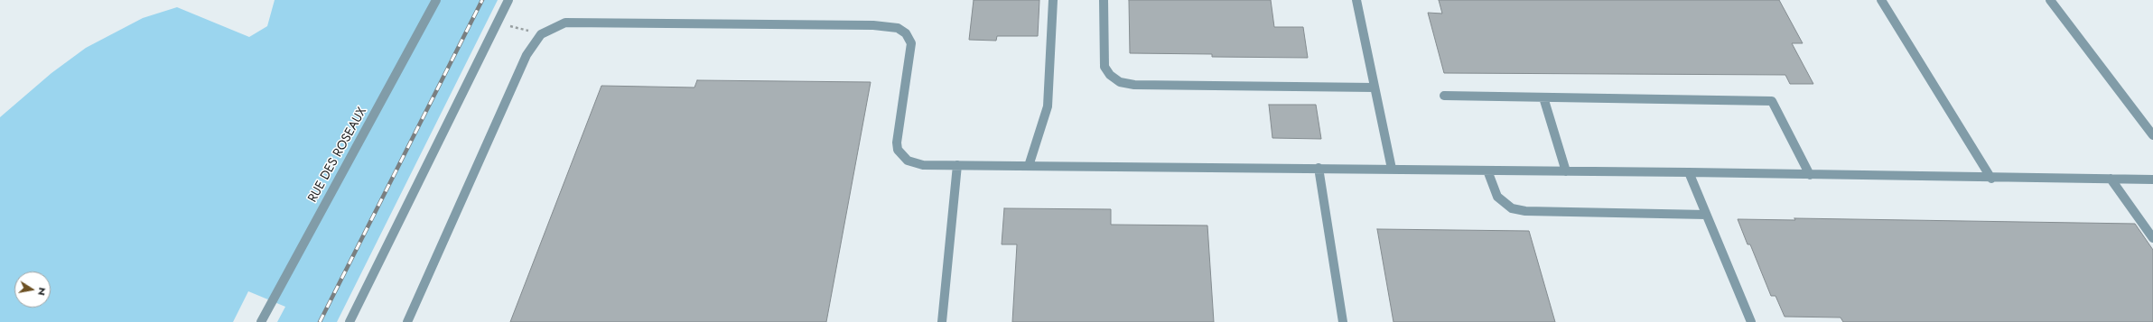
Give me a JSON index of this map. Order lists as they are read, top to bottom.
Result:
{
  "streets": {
    "street": ["RUE DES ROSEAUX"]
  },
  "north": "right"
}
